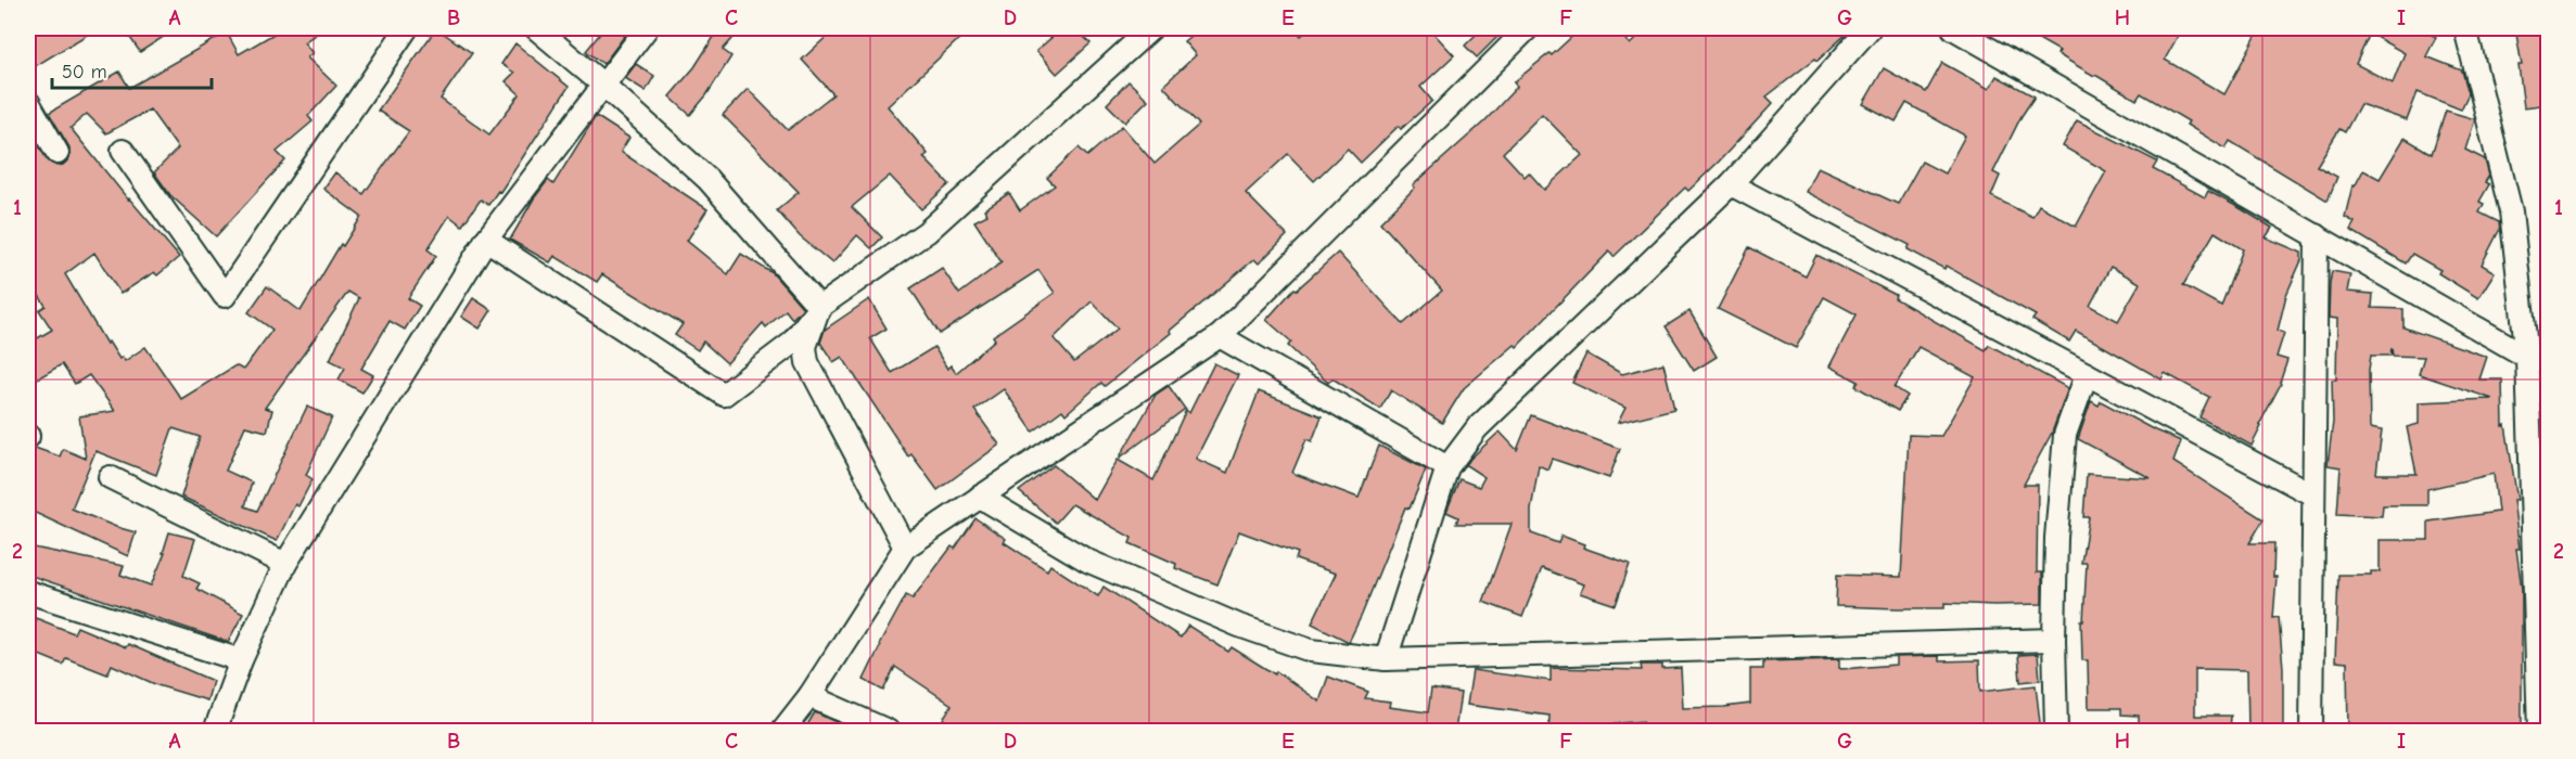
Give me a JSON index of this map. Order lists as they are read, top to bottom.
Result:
{
  "scale_bar": "50 m",
  "grid": {
    "columns": [
      "A",
      "B",
      "C",
      "D",
      "E",
      "F",
      "G",
      "H",
      "I"
    ],
    "rows": ["1", "2"]
  }
}
